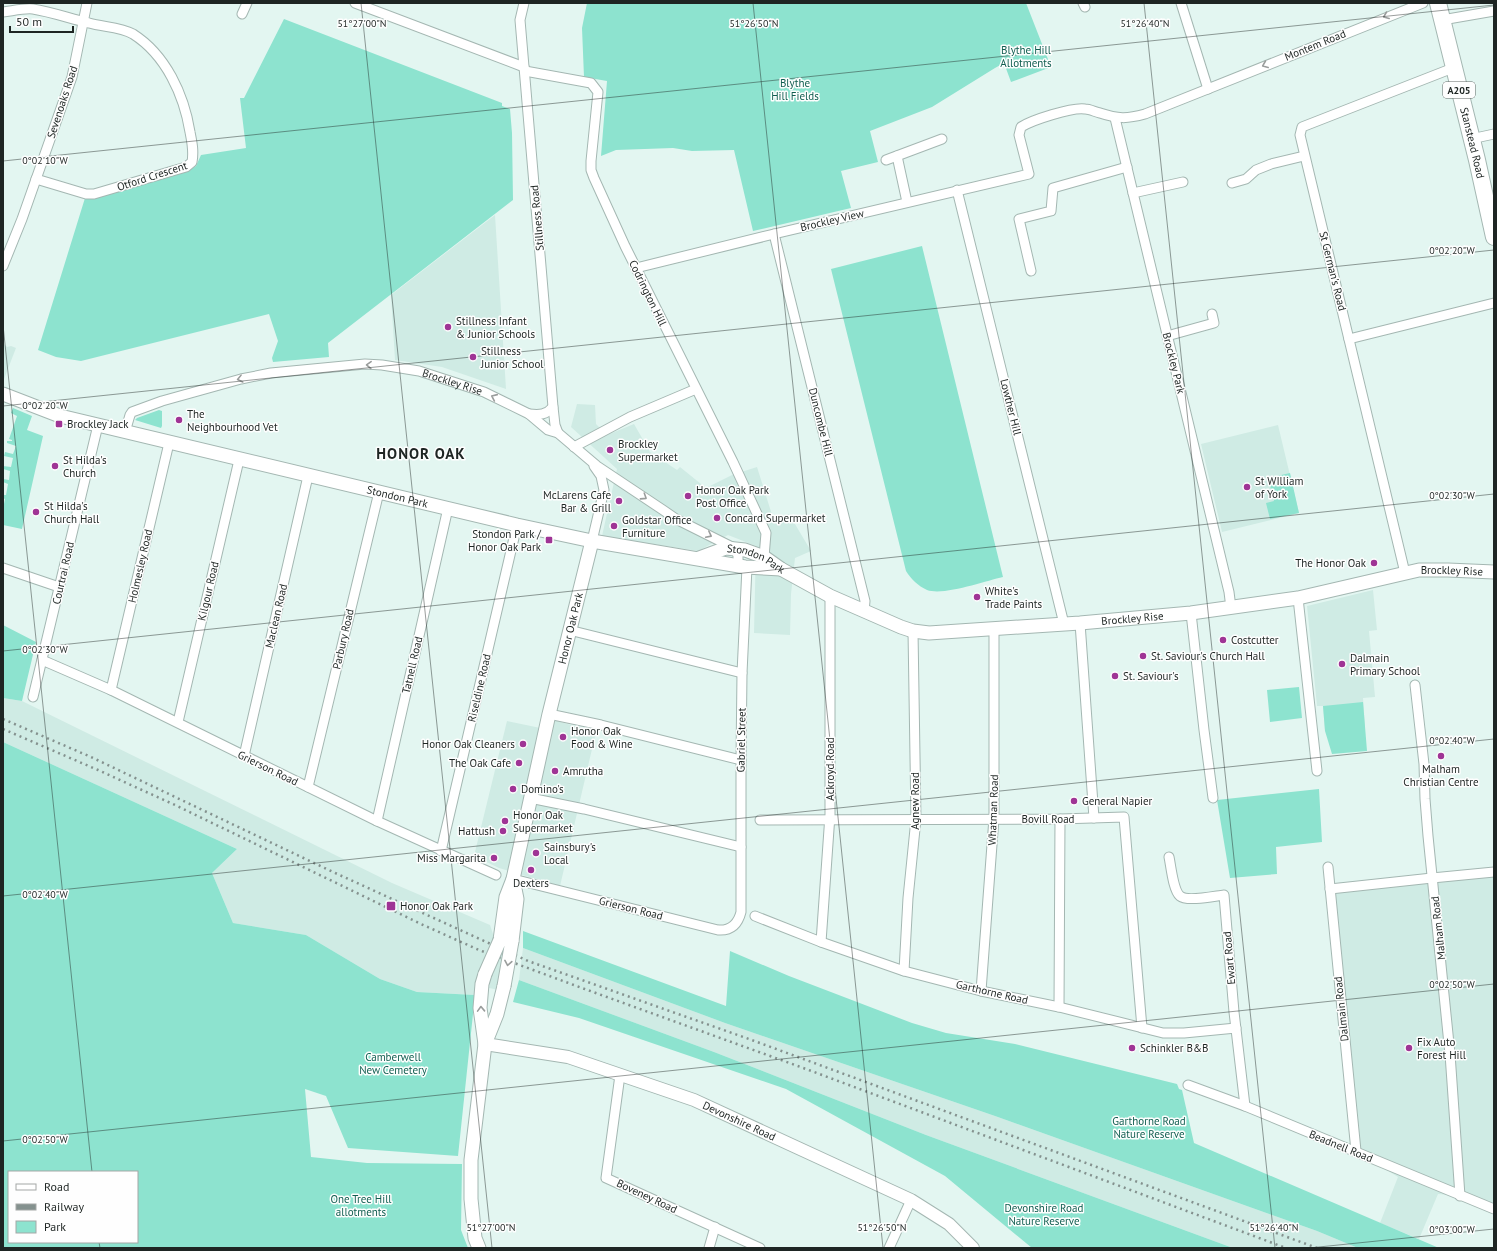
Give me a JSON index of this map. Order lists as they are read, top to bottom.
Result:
{
  "streets": {
    "highway": ["A205", "Stanstead Road"],
    "main road": ["Brockley Rise", "Stondon Park", "Honor Oak Park"],
    "street": [
      "Montem Road",
      "Sevenoaks Road",
      "Otford Crescent",
      "Stillness Road",
      "Brockley View",
      "St German's Road",
      "Codrington Hill",
      "Brockley Park",
      "Lowther Hill",
      "Duncombe Hill",
      "Holmesley Road",
      "Courtrai Road",
      "Kilgour Road",
      "Maclean Road",
      "Parbury Road",
      "Tatnell Road",
      "Riseldine Road",
      "Gabriel Street",
      "Grierson Road",
      "Ackroyd Road",
      "Agnew Road",
      "Whatman Road",
      "Bovill Road",
      "Malham Road",
      "Ewart Road",
      "Garthorne Road",
      "Dalmain Road",
      "Devonshire Road",
      "Beadnell Road",
      "Boveney Road"
    ]
  },
  "crossings": [
    ["Montem Road", "Brockley View"],
    ["Montem Road", "Brockley Park"],
    ["Sevenoaks Road", "Otford Crescent"],
    ["Stanstead Road", "St German's Road"],
    ["Stillness Road", "Codrington Hill"],
    ["Stillness Road", "Brockley Rise"],
    ["Brockley View", "Codrington Hill"],
    ["Brockley View", "Brockley Park"],
    ["Brockley View", "Lowther Hill"],
    ["Brockley View", "Duncombe Hill"],
    ["St German's Road", "Brockley Rise"],
    ["Codrington Hill", "Stondon Park"],
    ["Brockley Park", "Brockley Rise"],
    ["Brockley Rise", "Lowther Hill"],
    ["Brockley Rise", "Duncombe Hill"],
    ["Brockley Rise", "Stondon Park"],
    ["Brockley Rise", "Ackroyd Road"],
    ["Brockley Rise", "Agnew Road"],
    ["Brockley Rise", "Whatman Road"],
    ["Stondon Park", "Holmesley Road"],
    ["Stondon Park", "Courtrai Road"],
    ["Stondon Park", "Kilgour Road"],
    ["Stondon Park", "Maclean Road"],
    ["Stondon Park", "Honor Oak Park"],
    ["Stondon Park", "Parbury Road"],
    ["Stondon Park", "Tatnell Road"],
    ["Stondon Park", "Riseldine Road"],
    ["Stondon Park", "Gabriel Street"],
    ["Holmesley Road", "Grierson Road"],
    ["Courtrai Road", "Grierson Road"],
    ["Kilgour Road", "Grierson Road"],
    ["Maclean Road", "Grierson Road"],
    ["Honor Oak Park", "Grierson Road"],
    ["Honor Oak Park", "Devonshire Road"],
    ["Parbury Road", "Grierson Road"],
    ["Tatnell Road", "Grierson Road"],
    ["Riseldine Road", "Grierson Road"],
    ["Gabriel Street", "Grierson Road"],
    ["Ackroyd Road", "Bovill Road"],
    ["Ackroyd Road", "Garthorne Road"],
    ["Agnew Road", "Bovill Road"],
    ["Agnew Road", "Garthorne Road"],
    ["Whatman Road", "Bovill Road"],
    ["Whatman Road", "Garthorne Road"],
    ["Bovill Road", "Garthorne Road"],
    ["Malham Road", "Beadnell Road"],
    ["Ewart Road", "Garthorne Road"],
    ["Ewart Road", "Beadnell Road"],
    ["Dalmain Road", "Beadnell Road"],
    ["Devonshire Road", "Boveney Road"]
  ],
  "one_way": ["Montem Road"],
  "districts": ["HONOR OAK"],
  "parks": [
    "Blythe Hill Allotments",
    "Blythe Hill Fields",
    "Camberwell New Cemetery",
    "Garthorne Road Nature Reserve",
    "One Tree Hill allotments",
    "Devonshire Road Nature Reserve"
  ],
  "places": {
    "other": [
      "Stillness Infant & Junior Schools",
      "Stillness Junior School",
      "The Neighbourhood Vet",
      "Brockley Supermarket",
      "St Hilda's Church",
      "St WIlliam of York",
      "Honor Oak Park Post Office",
      "McLarens Cafe Bar & Grill",
      "St Hilda's Church Hall",
      "Concard Supermarket",
      "Goldstar Office Furniture",
      "The Honor Oak",
      "White's Trade Paints",
      "Costcutter",
      "St. Saviour's Church Hall",
      "Dalmain Primary School",
      "St. Saviour's",
      "Honor Oak Food & Wine",
      "Honor Oak Cleaners",
      "Malham Christian Centre",
      "The Oak Cafe",
      "Amrutha",
      "Domino's",
      "General Napier",
      "Honor Oak Supermarket",
      "Hattush",
      "Sainsbury's Local",
      "Miss Margarita",
      "Dexters",
      "Schinkler B&B",
      "Fix Auto Forest Hill"
    ],
    "transit": ["Brockley Jack", "Stondon Park / Honor Oak Park", "Honor Oak Park"]
  },
  "legend": ["Road", "Railway", "Park"],
  "scale_bar": "50 m",
  "coordinates": [
    "51°27'00\"N",
    "51°26'50\"N",
    "51°26'40\"N",
    "0°02'10\"W",
    "0°02'20\"W",
    "0°02'30\"W",
    "0°02'40\"W",
    "0°02'50\"W",
    "0°03'00\"W"
  ]
}
